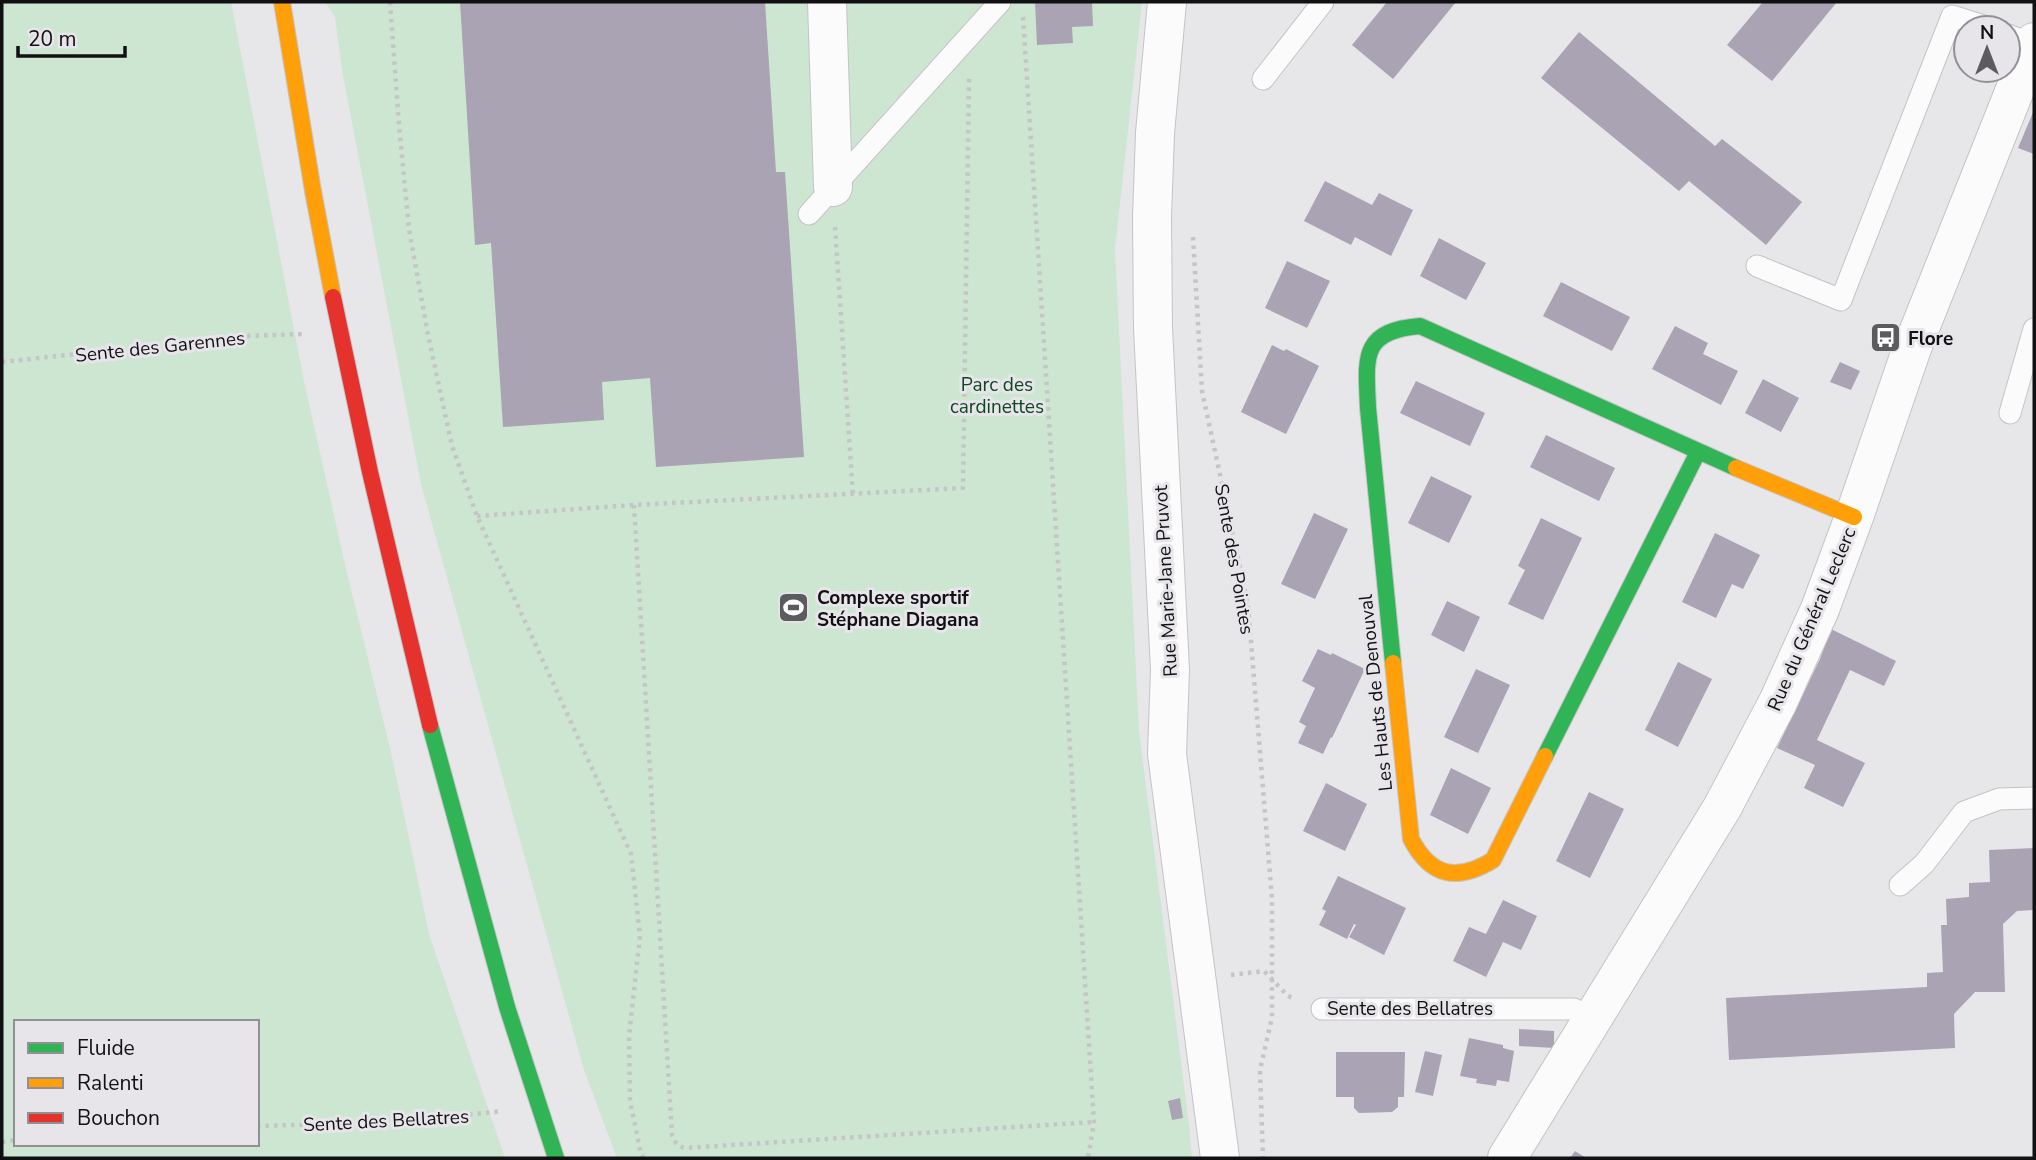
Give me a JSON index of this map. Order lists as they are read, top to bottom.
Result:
{
  "streets": {
    "street": ["Rue Marie-Jane Pruvot", "Rue du Général Leclerc", "Les Hauts de Denouval"],
    "lane": ["Sente des Bellatres"],
    "path": ["Sente des Garennes", "Sente des Pointes"]
  },
  "crossings": [
    ["Sente des Pointes", "Sente des Bellatres"],
    ["Rue Marie-Jane Pruvot", "Sente des Bellatres"],
    ["Rue du Général Leclerc", "Les Hauts de Denouval"],
    ["Rue du Général Leclerc", "Sente des Bellatres"]
  ],
  "parks": ["Parc des cardinettes"],
  "places": {
    "bus stop": ["Flore"],
    "sports": ["Complexe sportif Stéphane Diagana"]
  },
  "legend": ["Fluide", "Ralenti", "Bouchon"],
  "scale_bar": "20 m",
  "north": "top"
}
